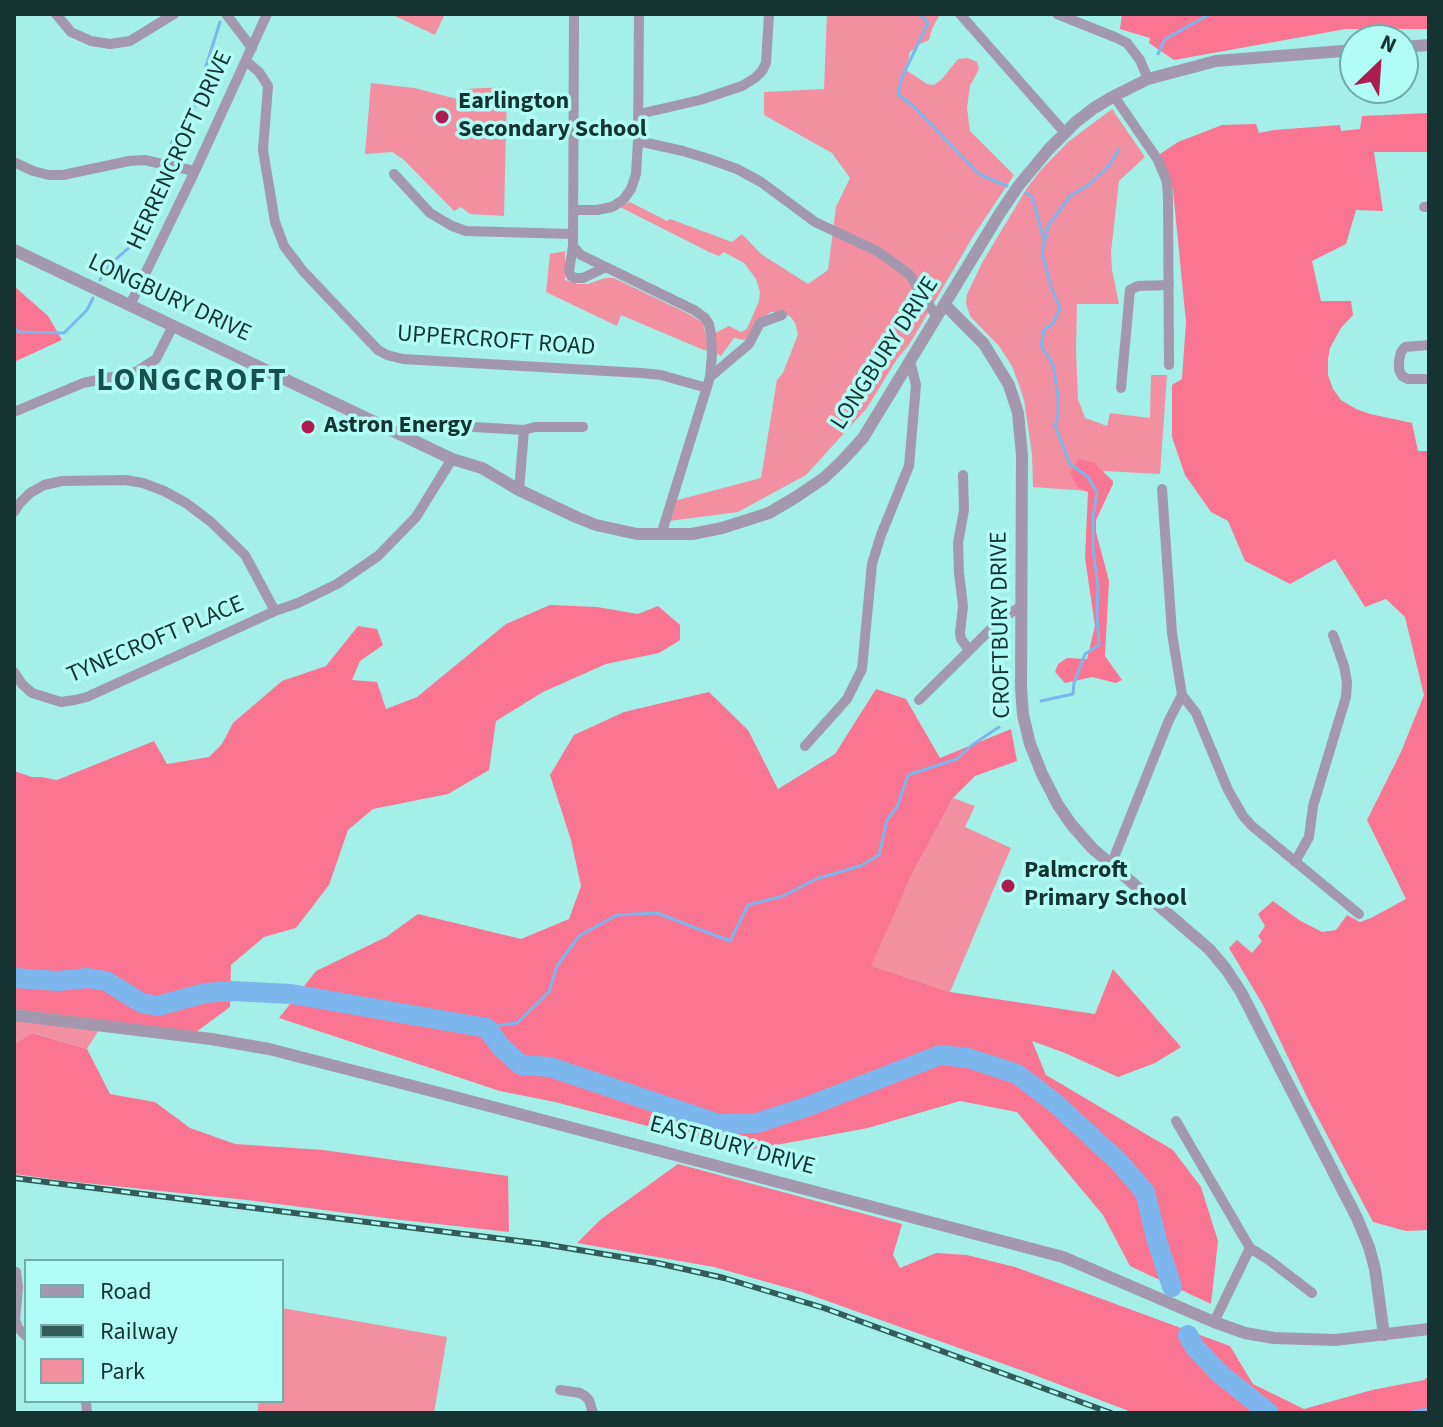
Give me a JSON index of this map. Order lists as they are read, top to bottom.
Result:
{
  "streets": {
    "street": [
      "HERRENCROFT DRIVE",
      "LONGBURY DRIVE",
      "UPPERCROFT ROAD",
      "CROFTBURY DRIVE",
      "TYNECROFT PLACE",
      "EASTBURY DRIVE"
    ]
  },
  "crossings": [
    ["HERRENCROFT DRIVE", "LONGBURY DRIVE"],
    ["HERRENCROFT DRIVE", "UPPERCROFT ROAD"],
    ["LONGBURY DRIVE", "CROFTBURY DRIVE"],
    ["LONGBURY DRIVE", "TYNECROFT PLACE"],
    ["CROFTBURY DRIVE", "EASTBURY DRIVE"]
  ],
  "districts": ["LONGCROFT"],
  "places": ["Earlington Secondary School", "Astron Energy", "Palmcroft Primary School"],
  "legend": ["Road", "Railway", "Park"],
  "north": "top right"
}
